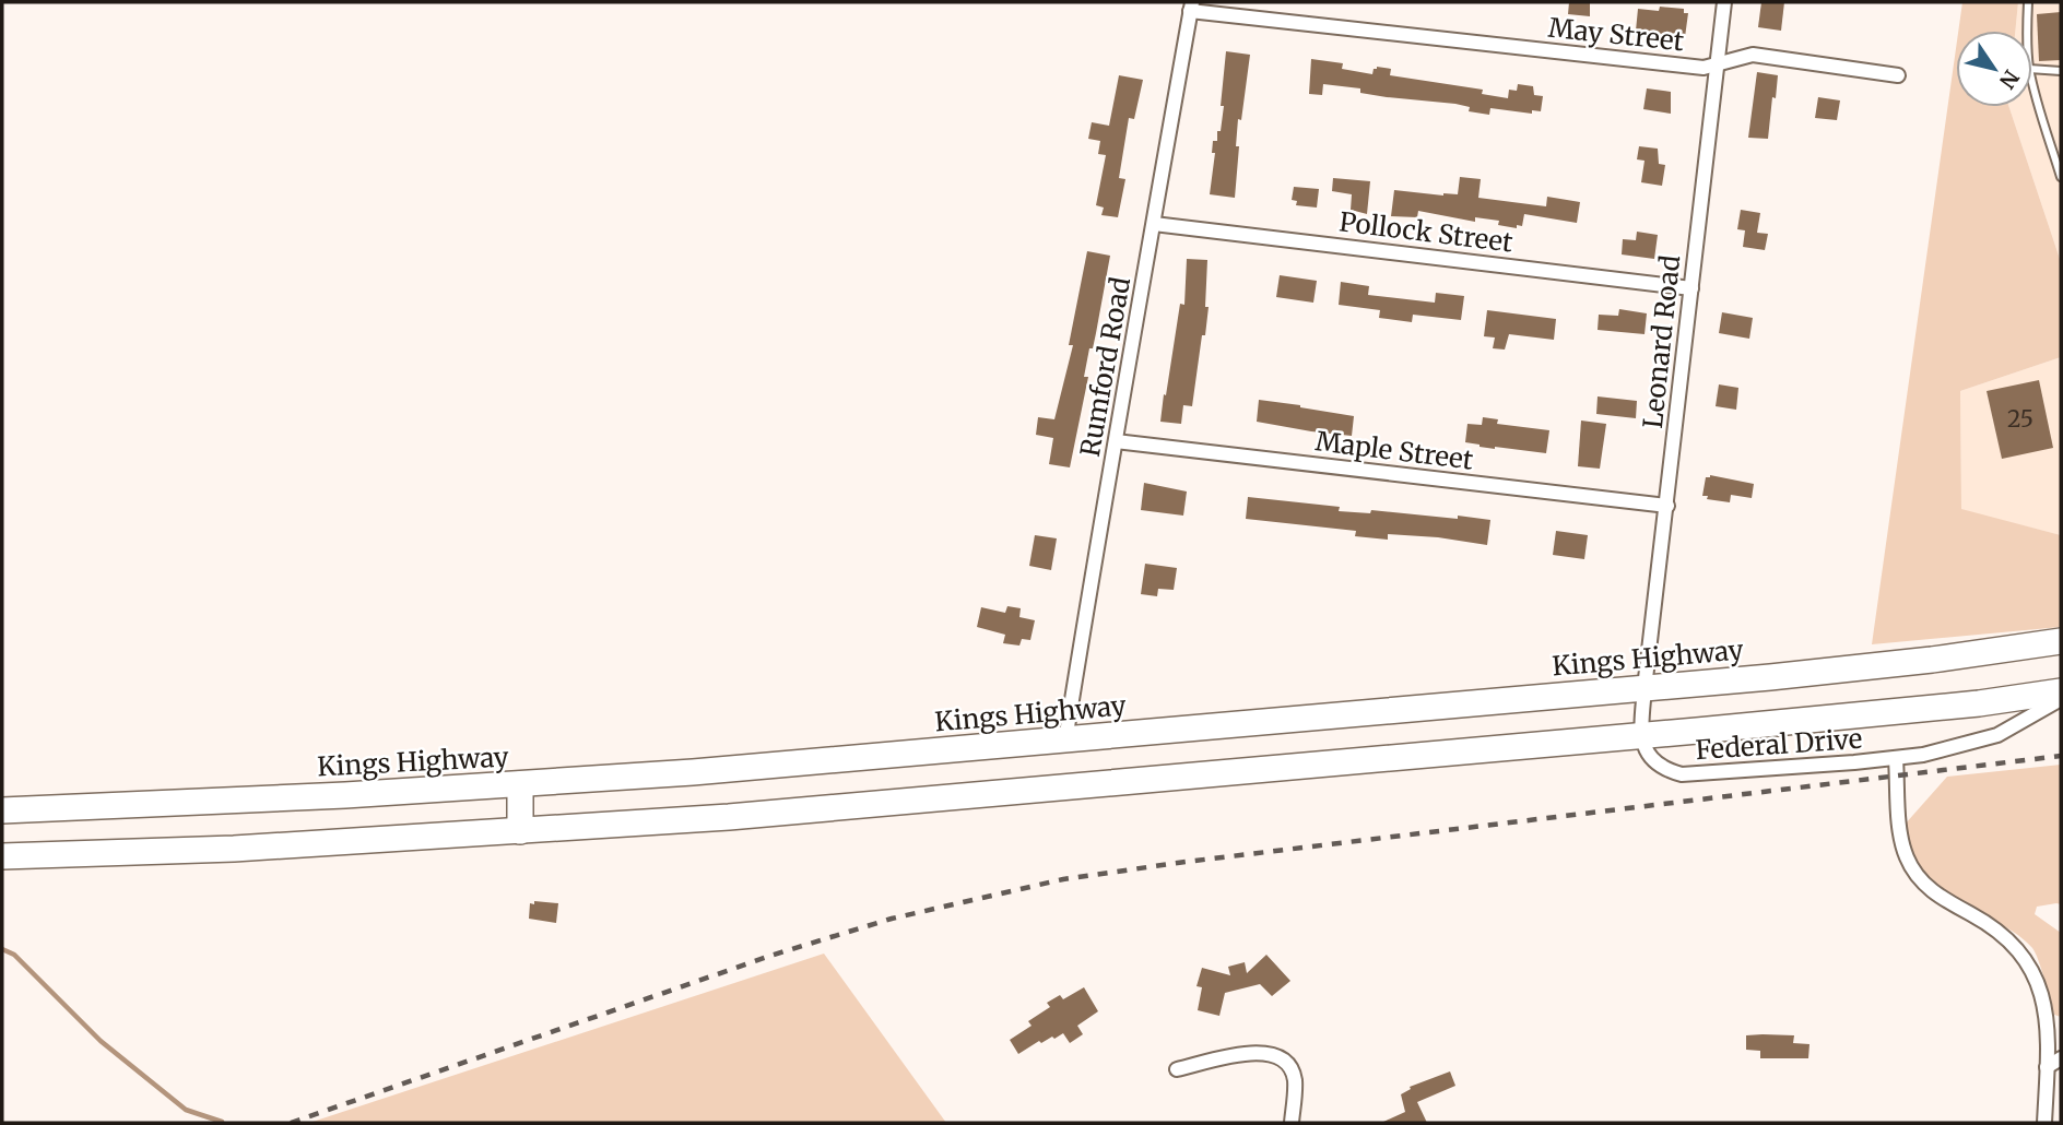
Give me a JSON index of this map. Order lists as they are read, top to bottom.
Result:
{
  "streets": {
    "highway": ["Kings Highway"],
    "street": [
      "May Street",
      "Pollock Street",
      "Leonard Road",
      "Rumford Road",
      "Maple Street",
      "Federal Drive"
    ]
  },
  "crossings": [
    ["May Street", "Leonard Road"],
    ["May Street", "Rumford Road"],
    ["Pollock Street", "Leonard Road"],
    ["Pollock Street", "Rumford Road"],
    ["Leonard Road", "Maple Street"],
    ["Leonard Road", "Kings Highway"],
    ["Rumford Road", "Maple Street"],
    ["Rumford Road", "Kings Highway"]
  ],
  "house_numbers": ["25"],
  "north": "bottom right"
}
